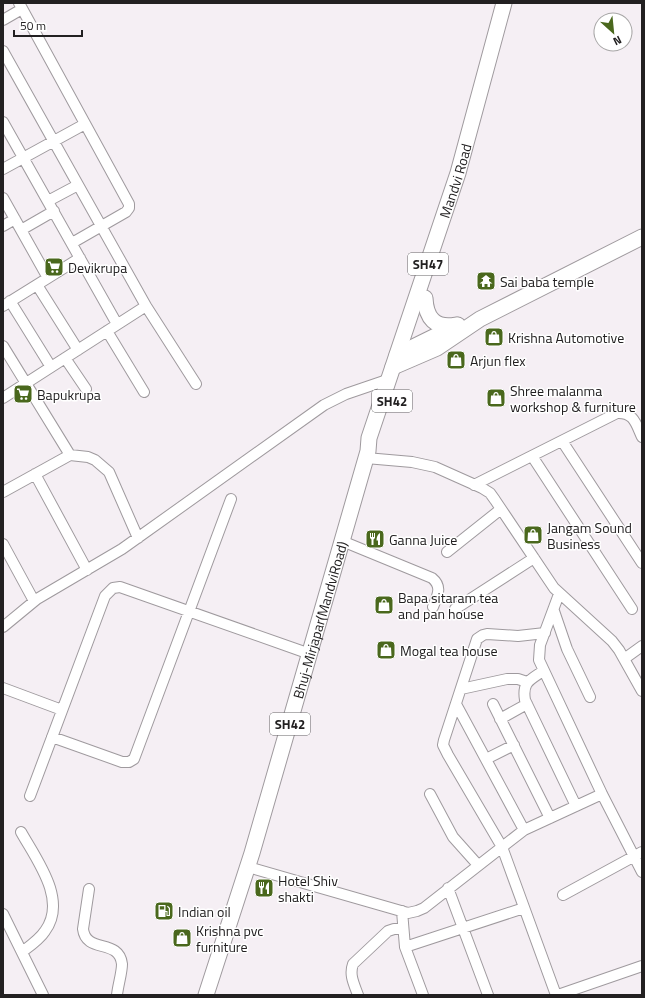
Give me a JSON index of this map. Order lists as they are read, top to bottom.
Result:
{
  "streets": {
    "main road": [
      "Mandvi Road",
      "SH47",
      "SH42",
      "Bhuj-Mirjapar(MandviRoad)"
    ]
  },
  "crossings": [
    ["Mandvi Road", "Bhuj-Mirjapar(MandviRoad)"]
  ],
  "places": {
    "supermarket": ["Devikrupa", "Bapukrupa"],
    "temple": ["Sai baba temple"],
    "shop": [
      "Krishna Automotive",
      "Arjun flex",
      "Shree malanma workshop & furniture",
      "Jangam Sound Business",
      "Bapa sitaram tea and pan house",
      "Mogal tea house",
      "Krishna pvc furniture"
    ],
    "restaurant": ["Ganna Juice", "Hotel Shiv shakti"],
    "fuel station": ["Indian oil"]
  },
  "scale_bar": "50 m",
  "north": "bottom right"
}
